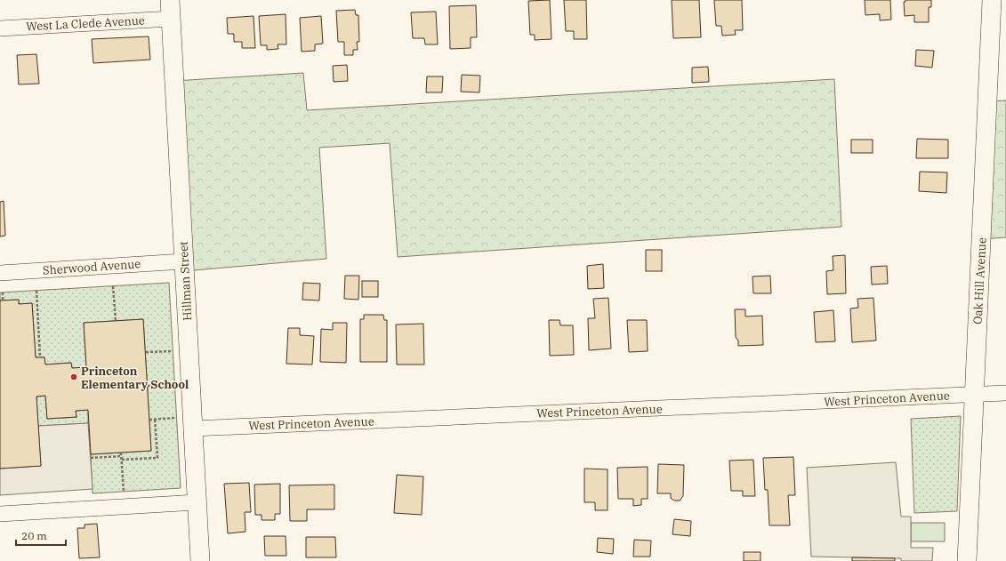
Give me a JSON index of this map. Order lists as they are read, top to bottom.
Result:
{
  "streets": {
    "street": [
      "West La Clede Avenue",
      "Sherwood Avenue",
      "Hillman Street",
      "Oak Hill Avenue",
      "West Princeton Avenue"
    ]
  },
  "crossings": [
    ["West La Clede Avenue", "Hillman Street"],
    ["Sherwood Avenue", "Hillman Street"],
    ["Hillman Street", "West Princeton Avenue"],
    ["Oak Hill Avenue", "West Princeton Avenue"]
  ],
  "places": ["Princeton Elementary School"],
  "scale_bar": "20 m"
}
